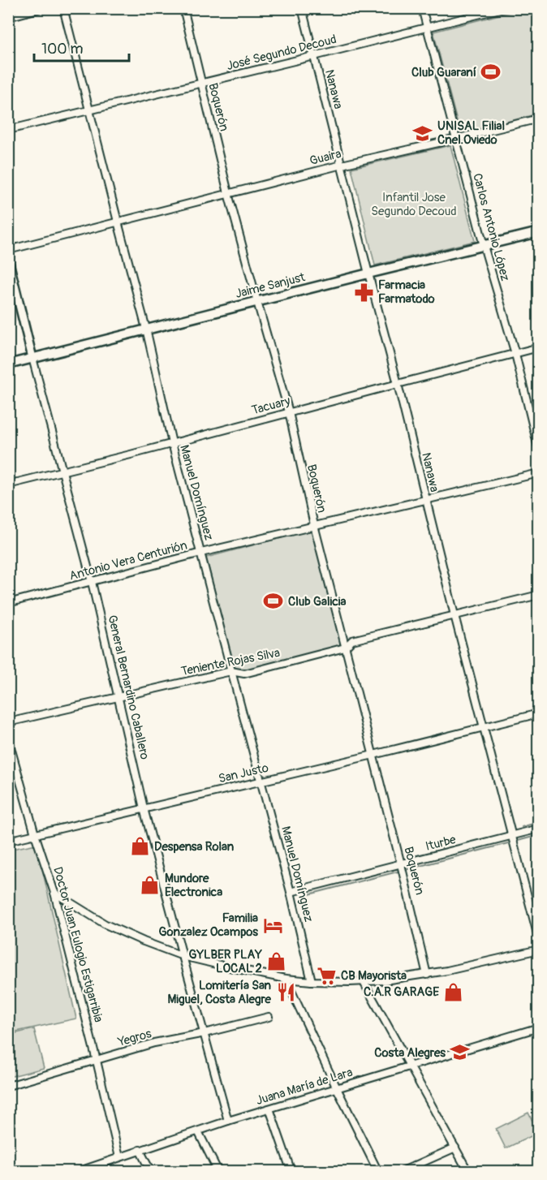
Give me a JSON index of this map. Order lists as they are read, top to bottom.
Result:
{
  "streets": {
    "main road": ["Jaime Sanjust"],
    "street": [
      "José Segundo Decoud",
      "Nanawa",
      "Boquerón",
      "Guaira",
      "Carlos Antonio López",
      "Tacuary",
      "Manuel Domínguez",
      "Antonio Vera Centurión",
      "Teniente Rojas Silva",
      "General Bernardino Caballero",
      "San Justo",
      "Iturbe",
      "Doctor Juan Eulogio Estigarribia",
      "Yegros",
      "Juana María de Lara"
    ]
  },
  "crossings": [
    ["José Segundo Decoud", "Nanawa"],
    ["José Segundo Decoud", "Boquerón"],
    ["José Segundo Decoud", "Carlos Antonio López"],
    ["José Segundo Decoud", "Manuel Domínguez"],
    ["Nanawa", "Guaira"],
    ["Nanawa", "Jaime Sanjust"],
    ["Nanawa", "Tacuary"],
    ["Nanawa", "Antonio Vera Centurión"],
    ["Nanawa", "Teniente Rojas Silva"],
    ["Nanawa", "San Justo"],
    ["Nanawa", "Iturbe"],
    ["Boquerón", "Guaira"],
    ["Boquerón", "Jaime Sanjust"],
    ["Boquerón", "Tacuary"],
    ["Boquerón", "Antonio Vera Centurión"],
    ["Boquerón", "Teniente Rojas Silva"],
    ["Boquerón", "San Justo"],
    ["Boquerón", "Iturbe"],
    ["Guaira", "Carlos Antonio López"],
    ["Guaira", "Manuel Domínguez"],
    ["Carlos Antonio López", "Jaime Sanjust"],
    ["Carlos Antonio López", "Tacuary"],
    ["Jaime Sanjust", "Manuel Domínguez"],
    ["Jaime Sanjust", "General Bernardino Caballero"],
    ["Tacuary", "Manuel Domínguez"],
    ["Tacuary", "General Bernardino Caballero"],
    ["Manuel Domínguez", "Antonio Vera Centurión"],
    ["Manuel Domínguez", "Teniente Rojas Silva"],
    ["Manuel Domínguez", "San Justo"],
    ["Manuel Domínguez", "Iturbe"],
    ["Antonio Vera Centurión", "General Bernardino Caballero"],
    ["Teniente Rojas Silva", "General Bernardino Caballero"],
    ["General Bernardino Caballero", "San Justo"],
    ["General Bernardino Caballero", "Yegros"],
    ["General Bernardino Caballero", "Juana María de Lara"],
    ["San Justo", "Doctor Juan Eulogio Estigarribia"],
    ["Doctor Juan Eulogio Estigarribia", "Yegros"],
    ["Doctor Juan Eulogio Estigarribia", "Juana María de Lara"]
  ],
  "parks": ["Infantil Jose Segundo Decoud"],
  "places": {
    "sports": ["Club Guaraní", "Club Galicia"],
    "school or university": ["UNISAL Filial Cnel.Oviedo", "Costa Alegres"],
    "pharmacy": ["Farmacia Farmatodo"],
    "shop": [
      "Despensa Rolan",
      "Mundore Electronica",
      "GYLBER PLAY LOCAL 2",
      "C.A.R GARAGE"
    ],
    "hotel": ["Familia Gonzalez Ocampos"],
    "supermarket": ["CB Mayorista"],
    "restaurant": ["Lomitería San Miguel, Costa Alegre"]
  },
  "scale_bar": "100 m"
}
